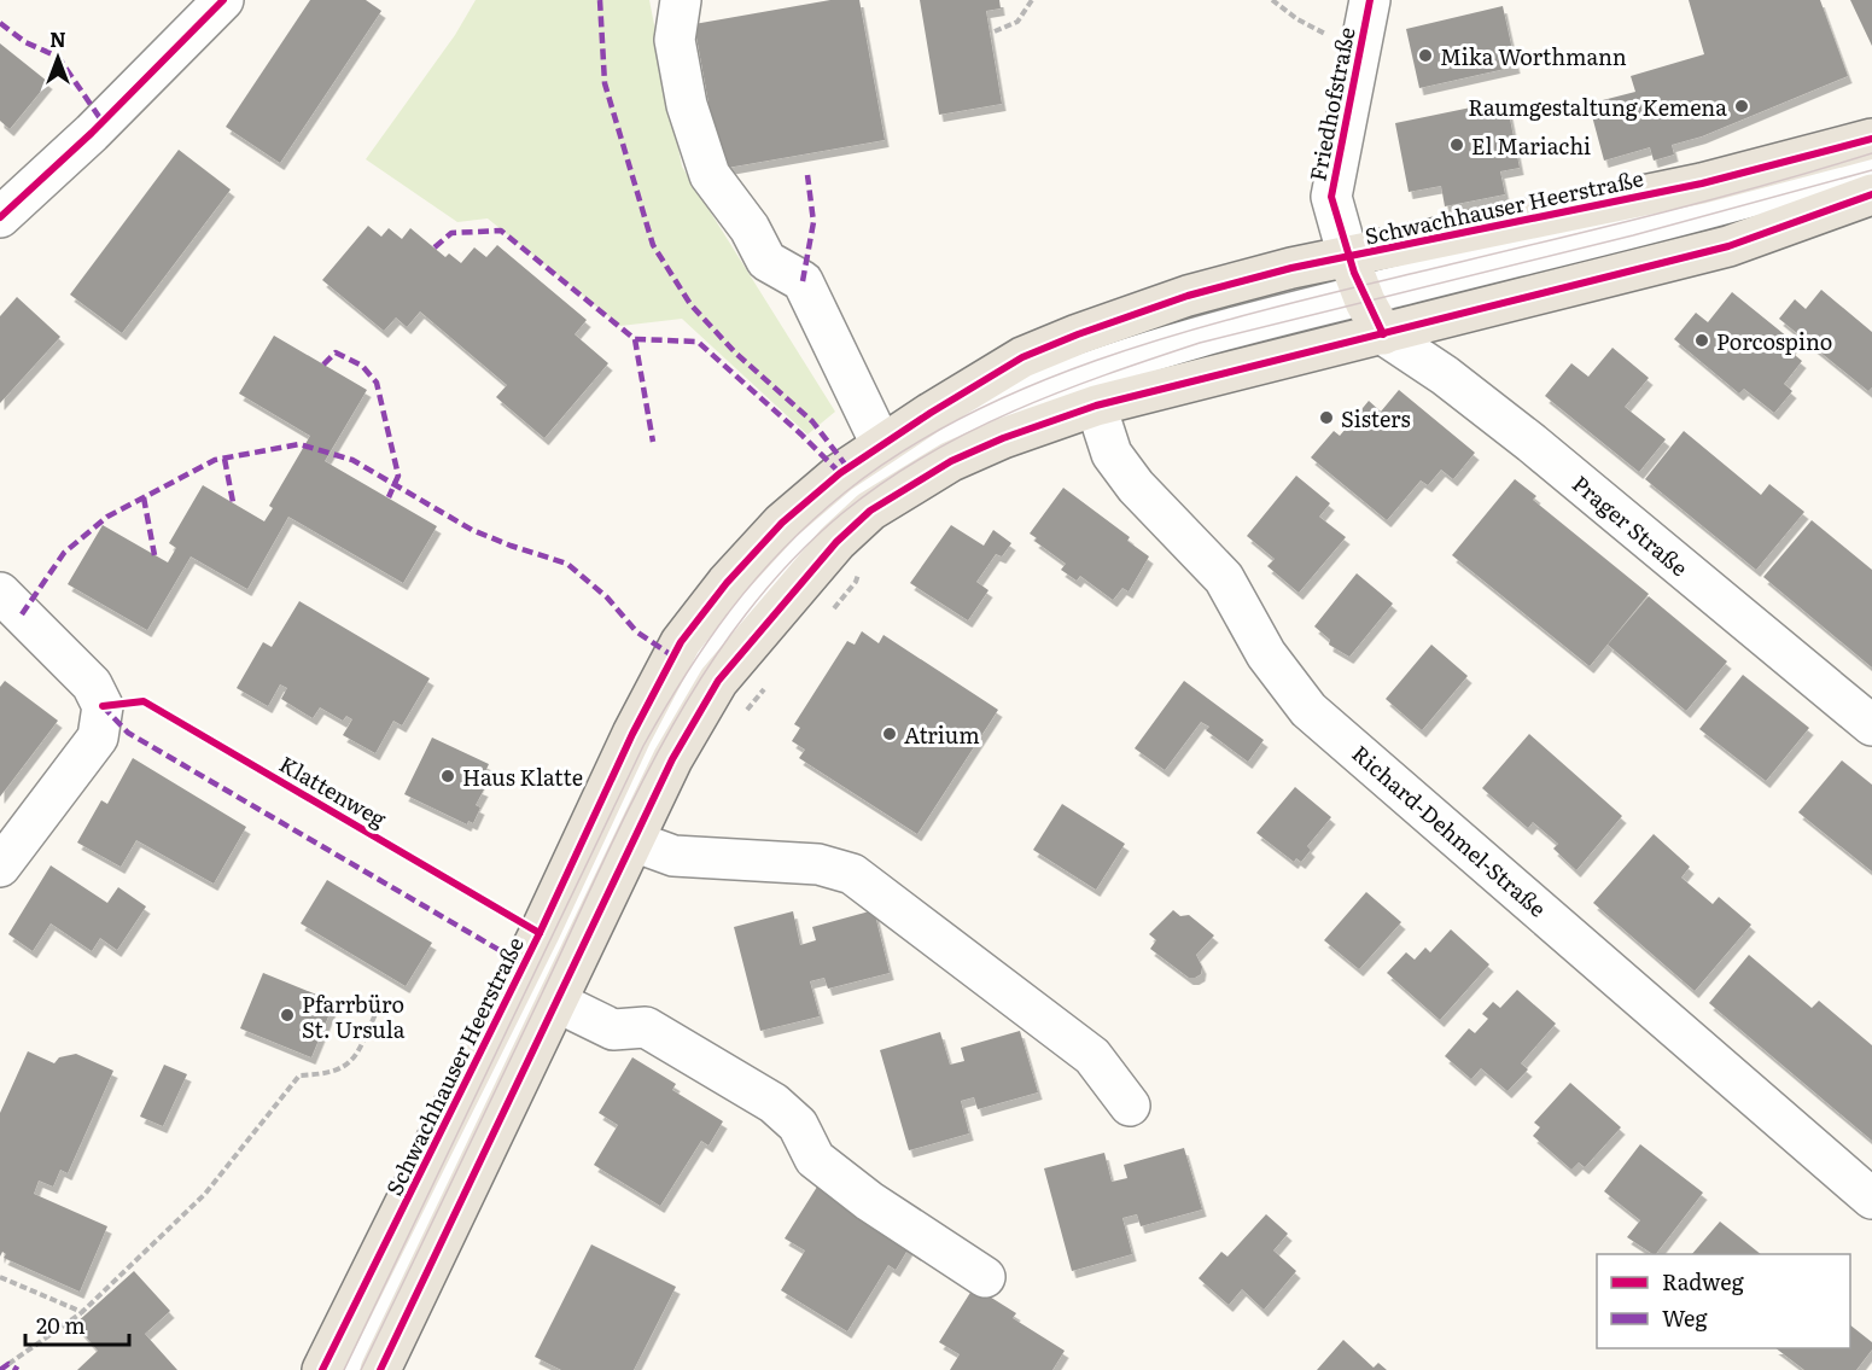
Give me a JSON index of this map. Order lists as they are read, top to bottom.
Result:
{
  "streets": {
    "main road": ["Schwachhauser Heerstraße"],
    "street": ["Friedhofstraße", "Prager Straße", "Richard-Dehmel-Straße"],
    "cycle path": ["Klattenweg"]
  },
  "crossings": [
    ["Friedhofstraße", "Schwachhauser Heerstraße"]
  ],
  "places": [
    "Mika Worthmann",
    "Raumgestaltung Kemena",
    "El Mariachi",
    "Porcospino",
    "Sisters",
    "Atrium",
    "Haus Klatte",
    "Pfarrbüro St. Ursula"
  ],
  "legend": ["Radweg", "Weg"],
  "scale_bar": "20 m",
  "north": "top"
}
